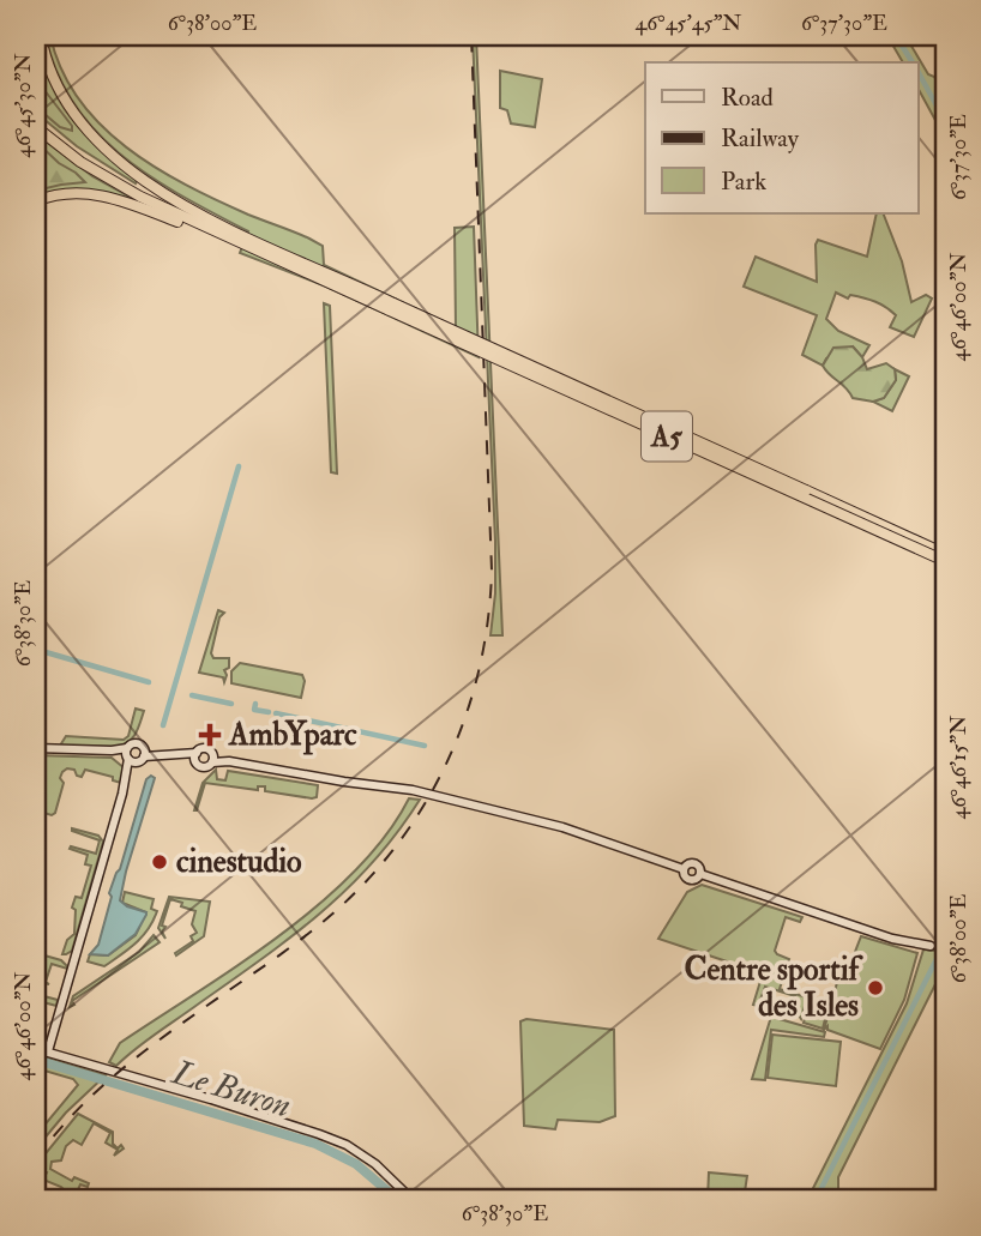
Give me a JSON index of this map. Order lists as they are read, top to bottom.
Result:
{
  "streets": {
    "highway": ["A5"]
  },
  "water": ["Le Buron"],
  "places": {
    "health": ["AmbYparc"],
    "other": ["cinestudio", "Centre sportif des Isles"]
  },
  "legend": ["Road", "Railway", "Park"],
  "coordinates": [
    "6°38'00\"E",
    "46°45'45\"N",
    "6°37'30\"E",
    "46°45'30\"N",
    "46°46'00\"N",
    "6°38'30\"E",
    "46°46'15\"N"
  ]
}
